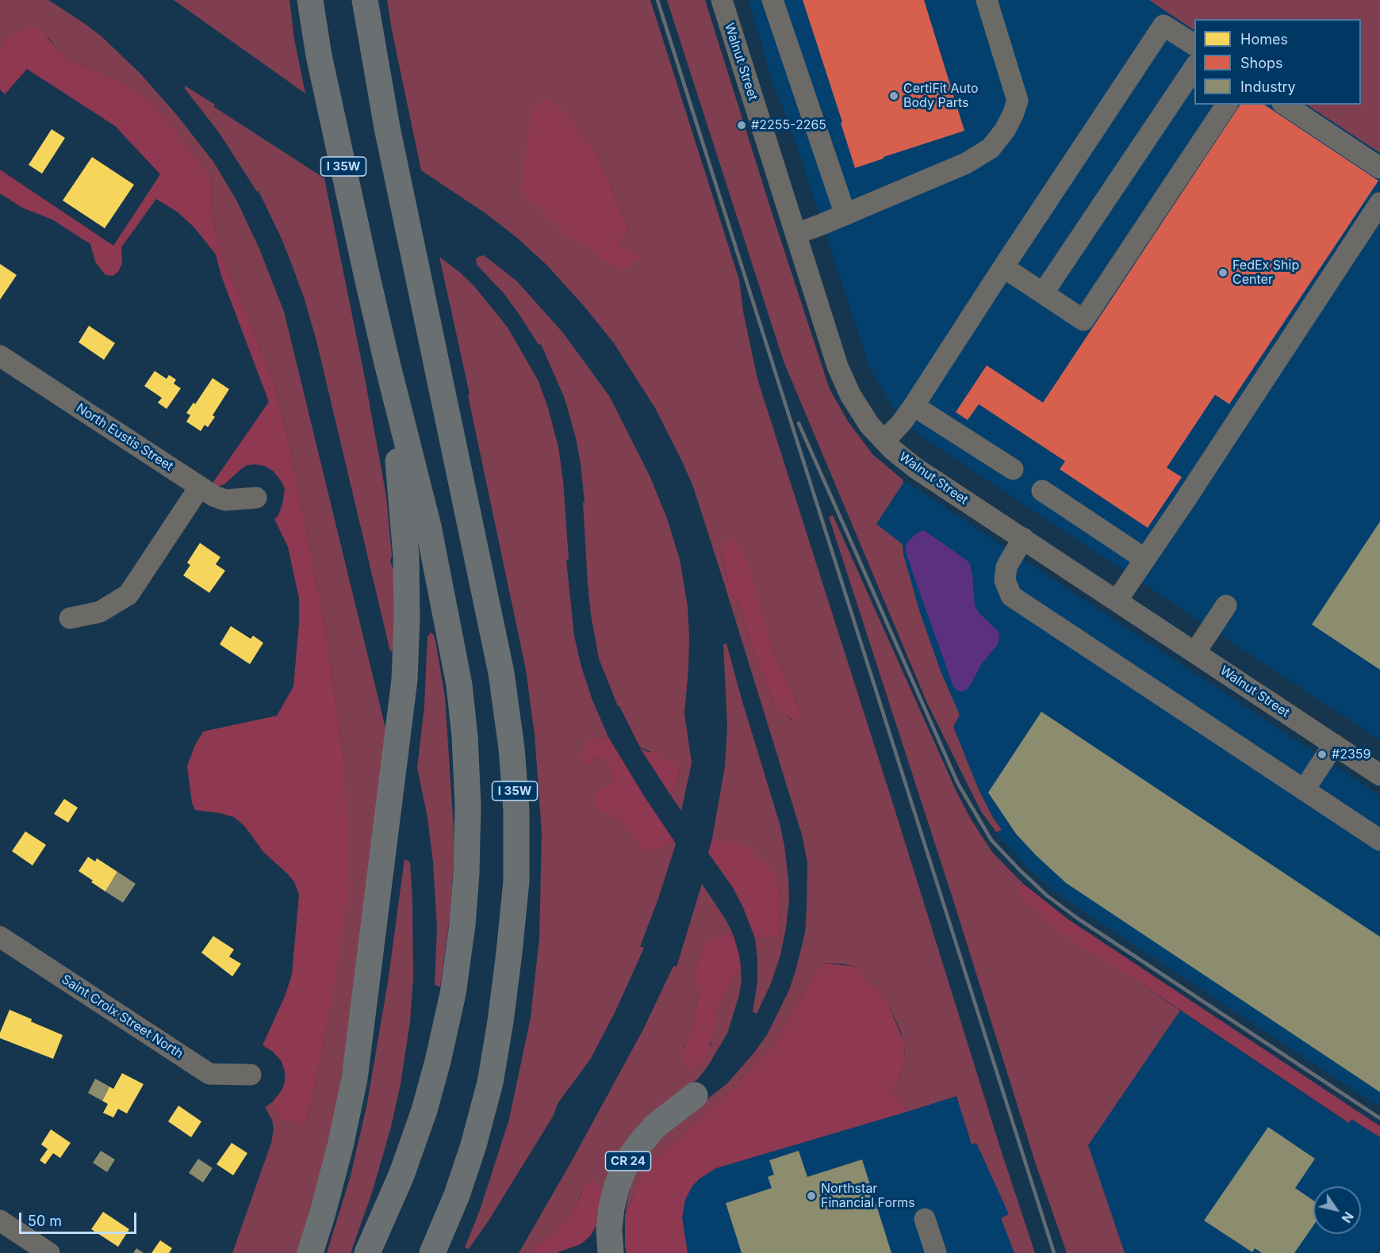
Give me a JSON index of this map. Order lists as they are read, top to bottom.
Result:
{
  "streets": {
    "highway": ["I 35W", "CR 24"],
    "street": ["Walnut Street", "North Eustis Street", "Saint Croix Street North"]
  },
  "places": [
    "CertiFit Auto Body Parts",
    "#2255-2265",
    "FedEx Ship Center",
    "#2359",
    "Northstar Financial Forms"
  ],
  "legend": ["Homes", "Shops", "Industry"],
  "scale_bar": "50 m",
  "north": "bottom right"
}
